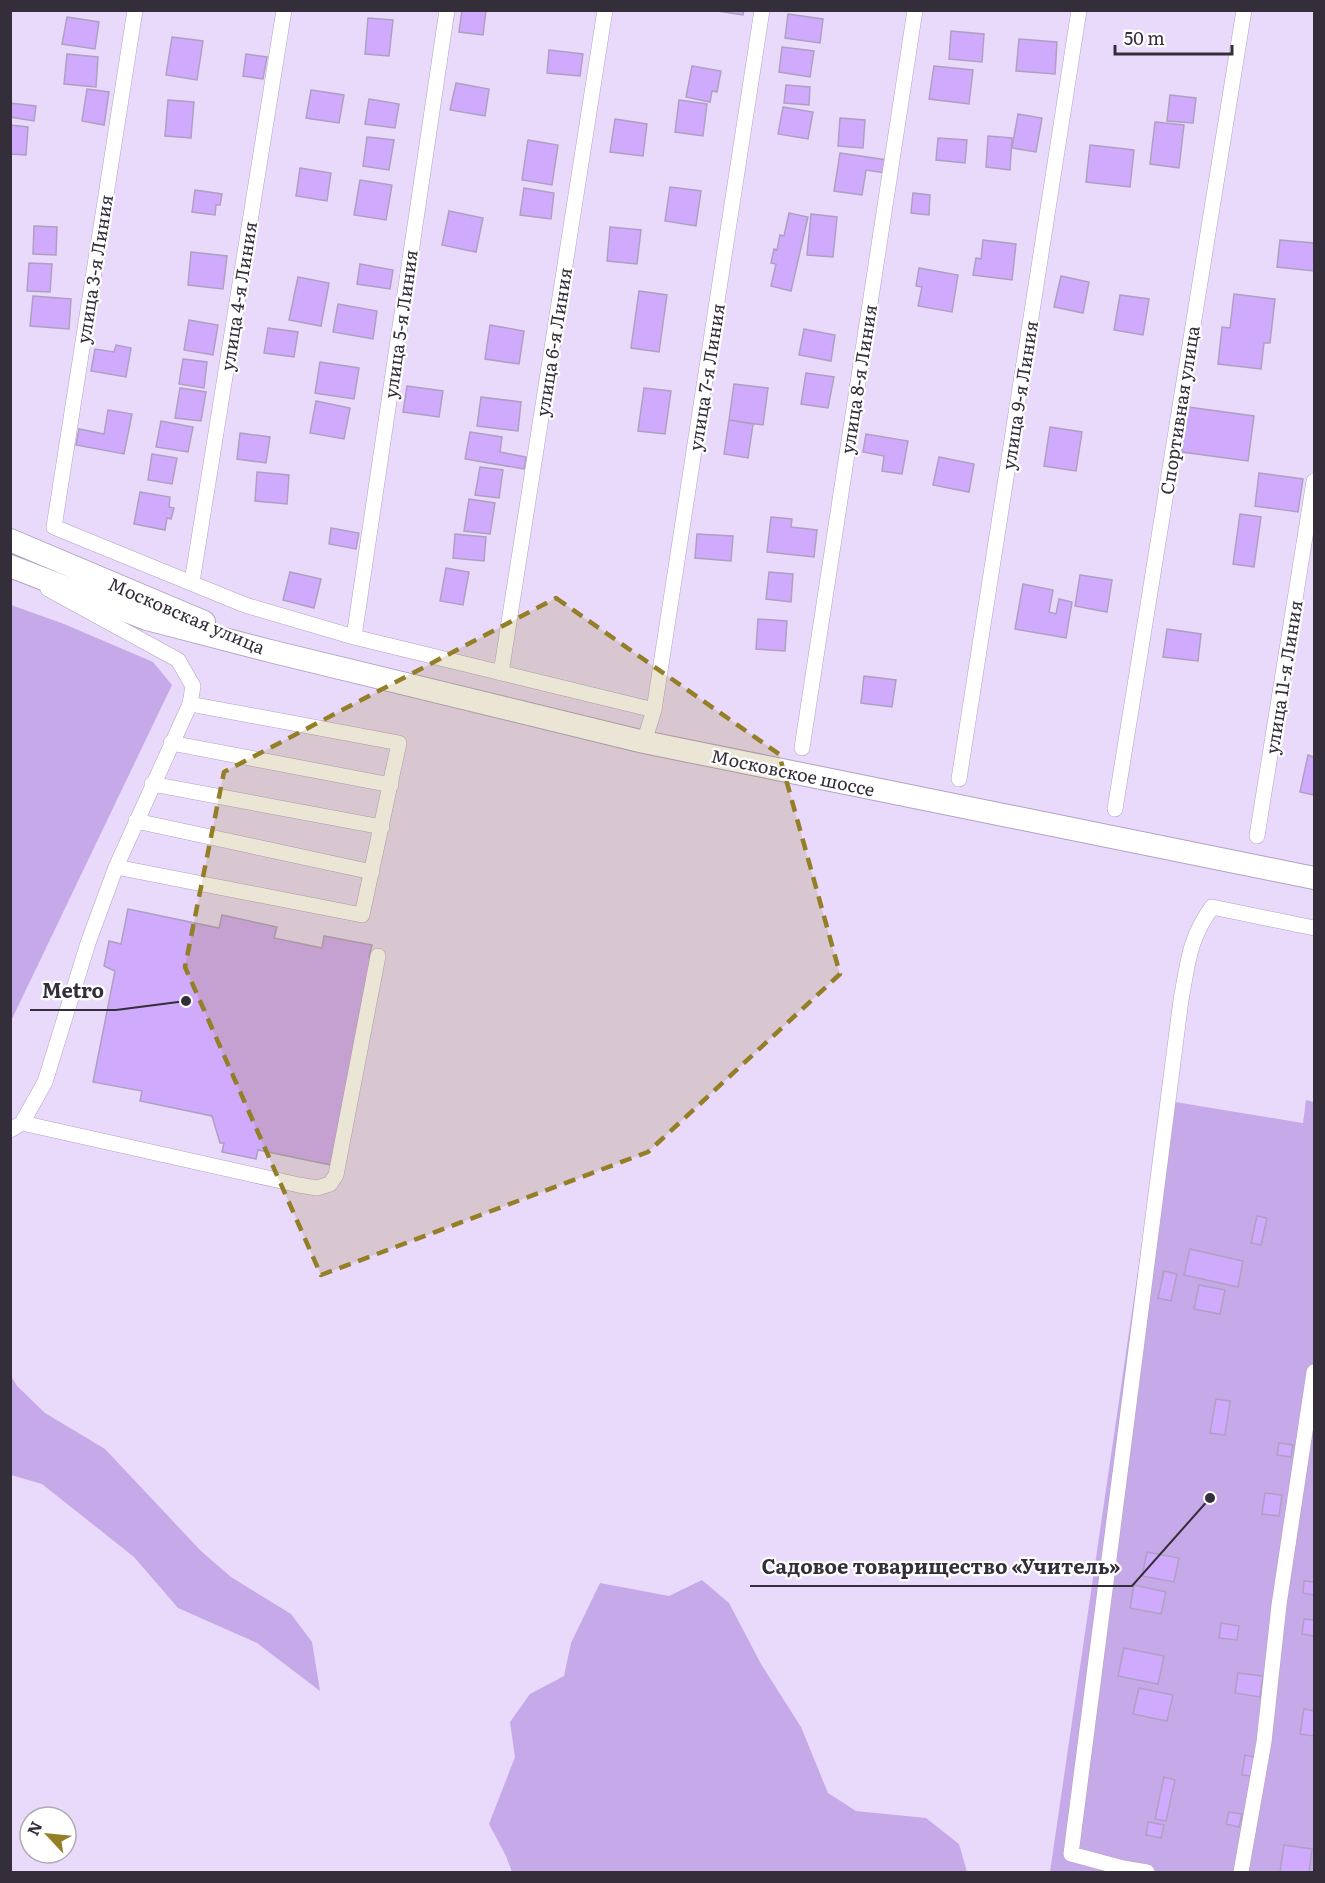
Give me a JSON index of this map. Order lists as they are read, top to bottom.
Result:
{
  "streets": {
    "highway": ["Московская улица", "Московское шоссе"],
    "street": [
      "улица 3-я Линия",
      "улица 4-я Линия",
      "улица 5-я Линия",
      "улица 6-я Линия",
      "улица 7-я Линия",
      "улица 8-я Линия",
      "улица 9-я Линия",
      "Спортивная улица",
      "улица 11-я Линия"
    ]
  },
  "crossings": [
    ["улица 3-я Линия", "улица 4-я Линия"],
    ["улица 7-я Линия", "Московское шоссе"],
    ["Московская улица", "Московское шоссе"]
  ],
  "places": ["Metro", "Садовое товарищество «Учитель»"],
  "scale_bar": "50 m",
  "north": "top left"
}
